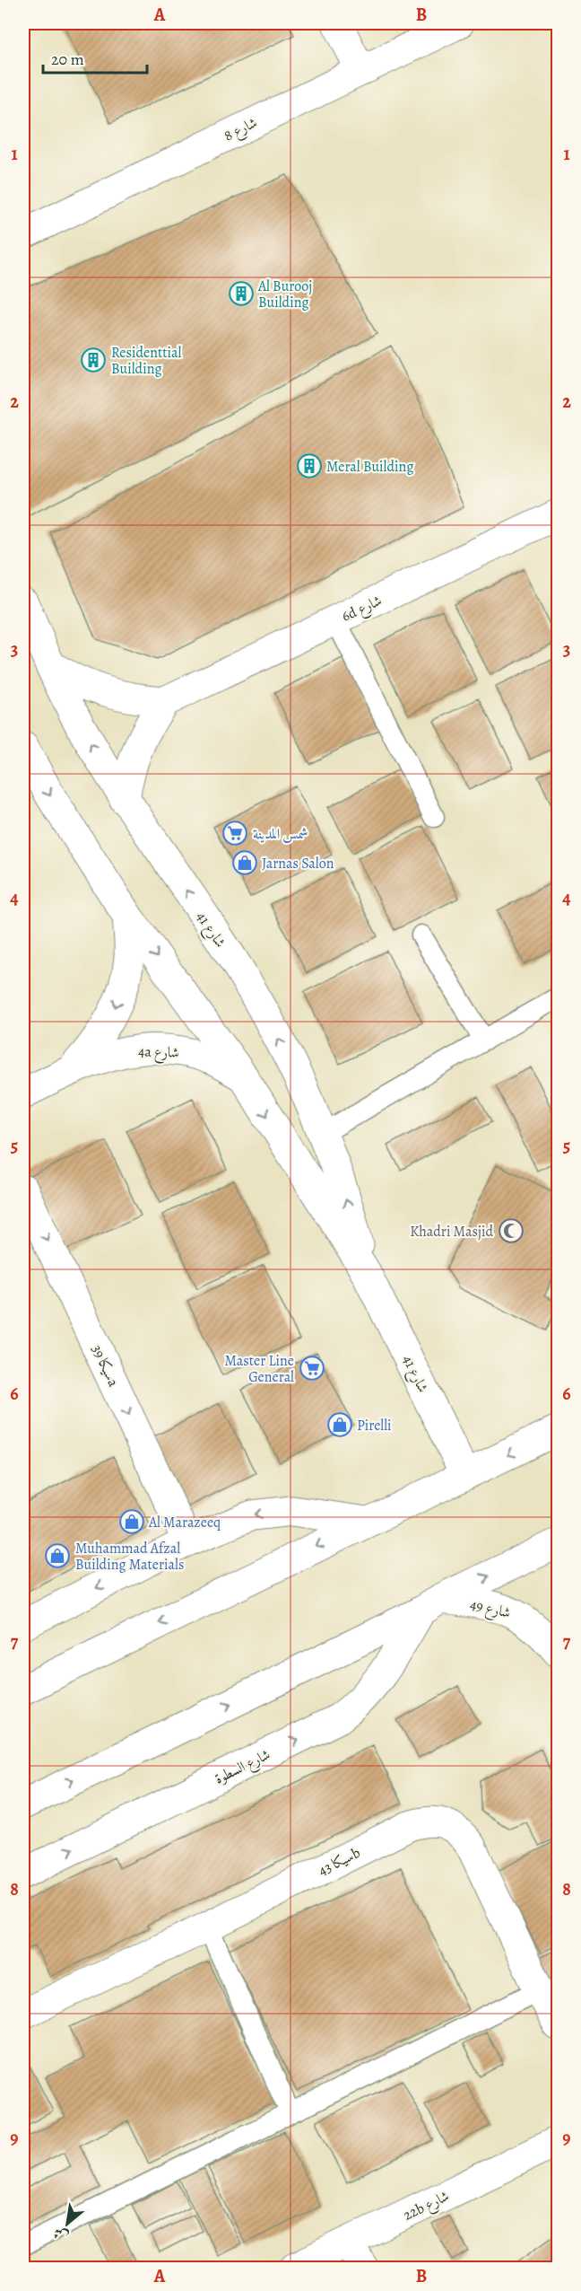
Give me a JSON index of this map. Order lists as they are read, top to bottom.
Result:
{
  "streets": {
    "street": [
      "8 شارع",
      "6d شارع",
      "شارع 41",
      "4a شارع",
      "سيكا 39a",
      "شارع 49",
      "شارع السطوة",
      "سيكا 43b",
      "22b شارع"
    ]
  },
  "crossings": [
    ["6d شارع", "شارع 41"],
    ["شارع 41", "4a شارع"],
    ["شارع 49", "شارع السطوة"]
  ],
  "one_way": ["4a شارع", "سيكا 39a"],
  "places": {
    "building": ["Al Burooj Building", "Residenttial Building", "Meral Building"],
    "supermarket": ["شمس المدينة", "Master Line General"],
    "shop": [
      "Jarnas Salon",
      "Pirelli",
      "Al Marazeeq",
      "Muhammad Afzal Building Materials"
    ],
    "mosque": ["Khadri Masjid"]
  },
  "scale_bar": "20 m",
  "north": "bottom left",
  "grid": {
    "columns": ["A", "B"],
    "rows": [
      "1",
      "2",
      "3",
      "4",
      "5",
      "6",
      "7",
      "8",
      "9"
    ]
  }
}
